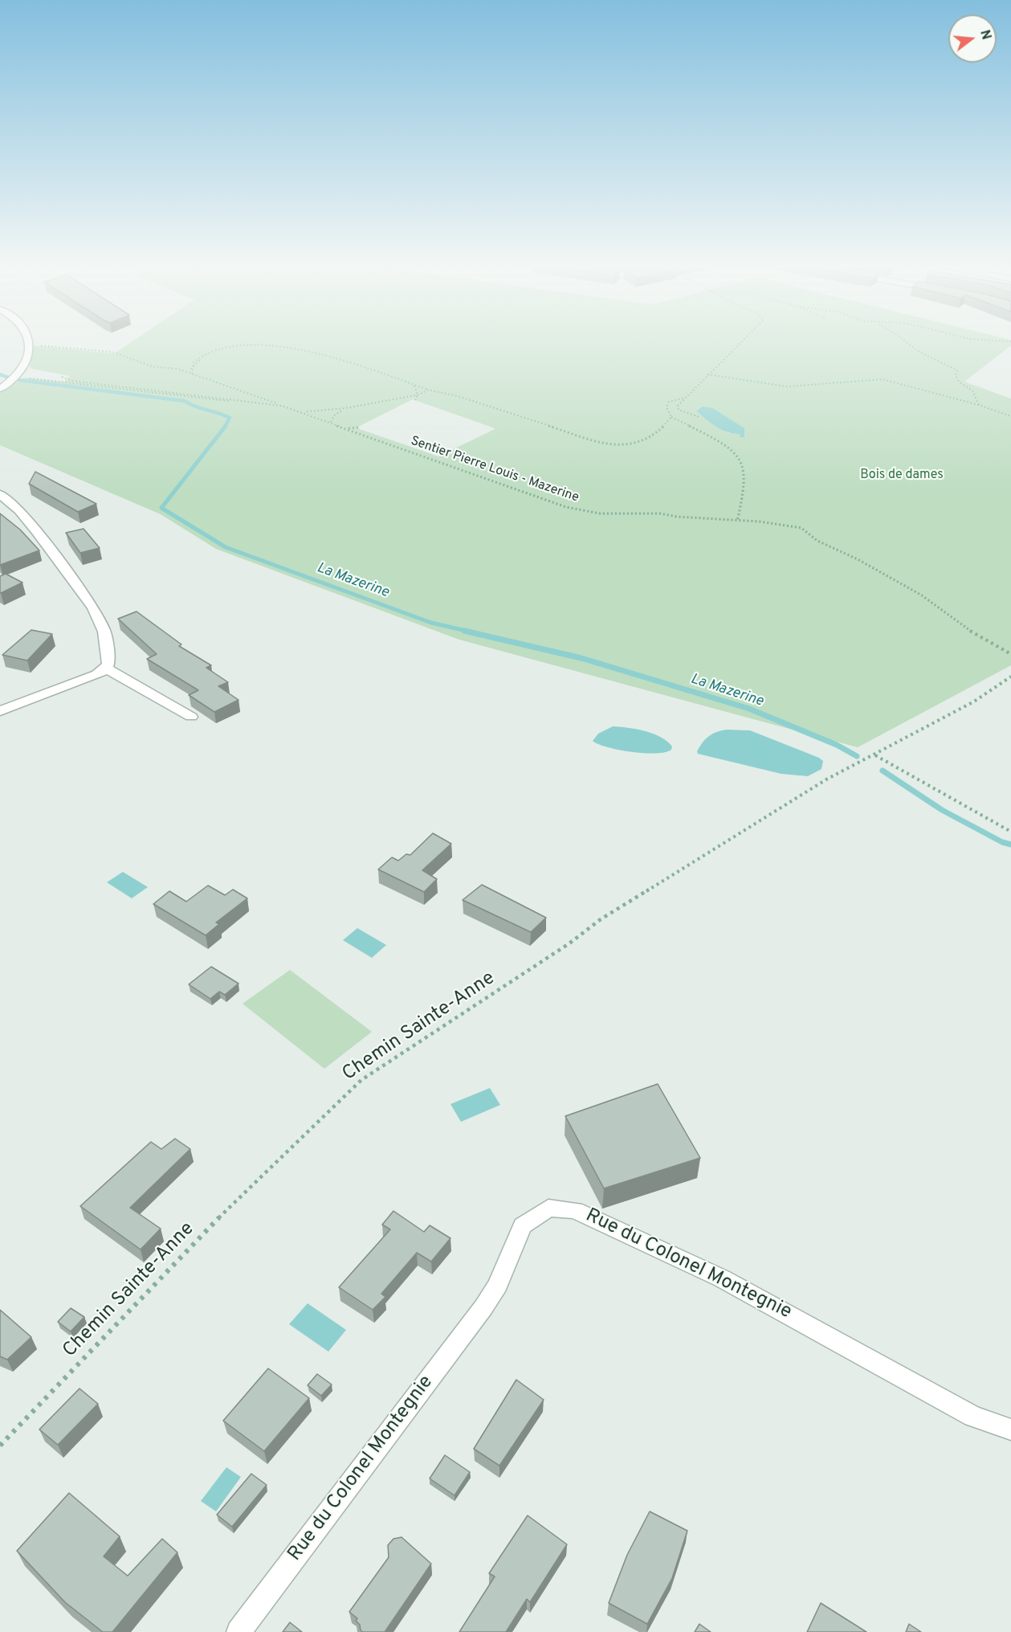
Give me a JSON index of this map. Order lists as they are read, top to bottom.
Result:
{
  "streets": {
    "street": ["Rue du Colonel Montegnie"],
    "path": ["Sentier Pierre Louis - Mazerine", "Chemin Sainte-Anne"]
  },
  "water": ["La Mazerine"],
  "parks": ["Bois de dames"],
  "north": "right"
}
